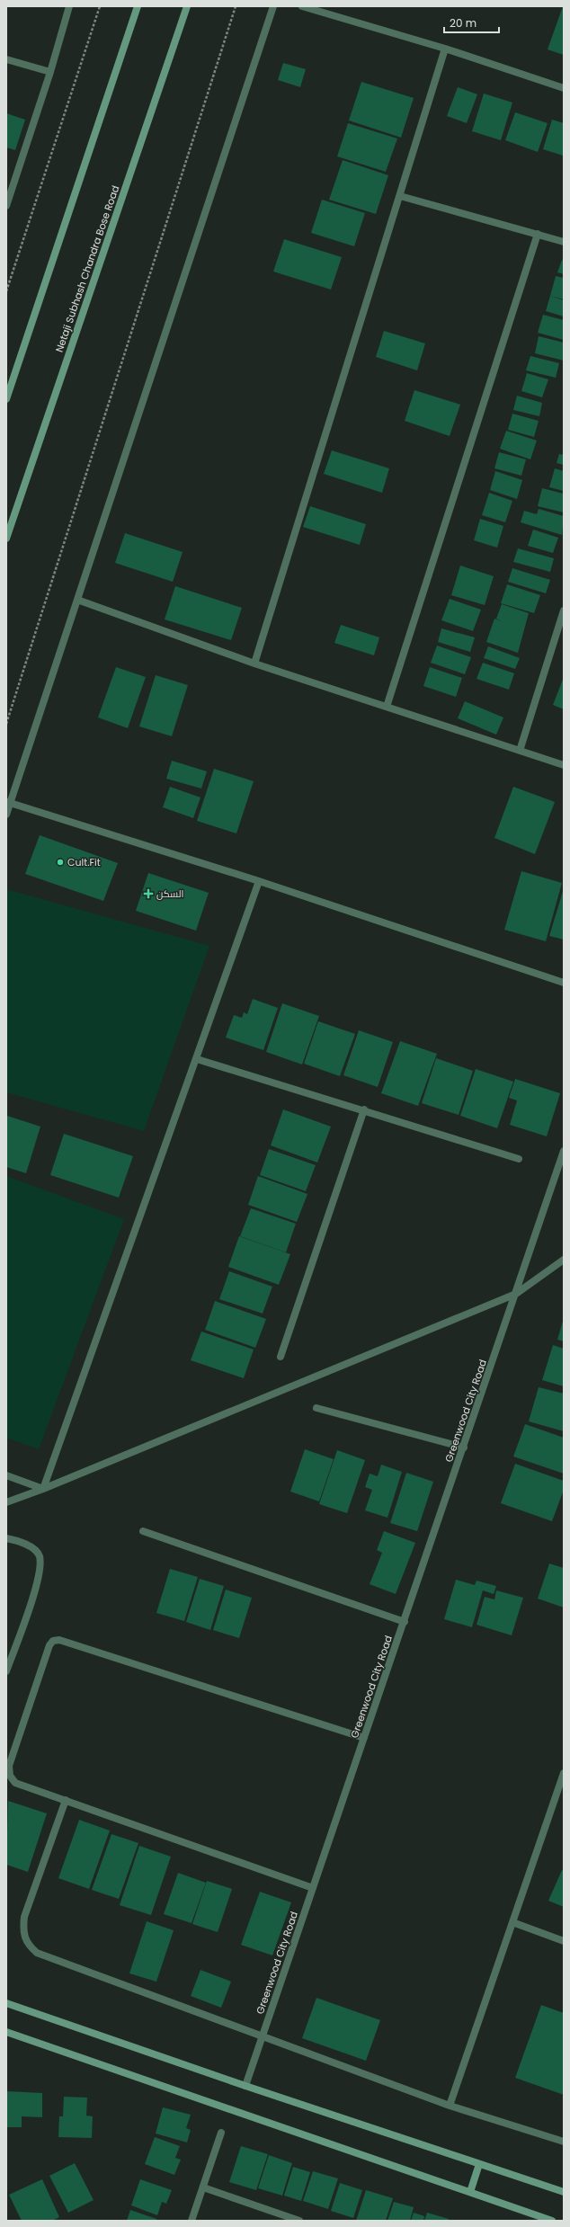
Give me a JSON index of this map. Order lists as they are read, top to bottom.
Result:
{
  "streets": {
    "main road": ["Netaji Subhash Chandra Bose Road"],
    "street": ["Greenwood City Road"]
  },
  "places": {
    "other": ["Cult.Fit"],
    "health": ["السكن"]
  },
  "scale_bar": "20 m"
}
